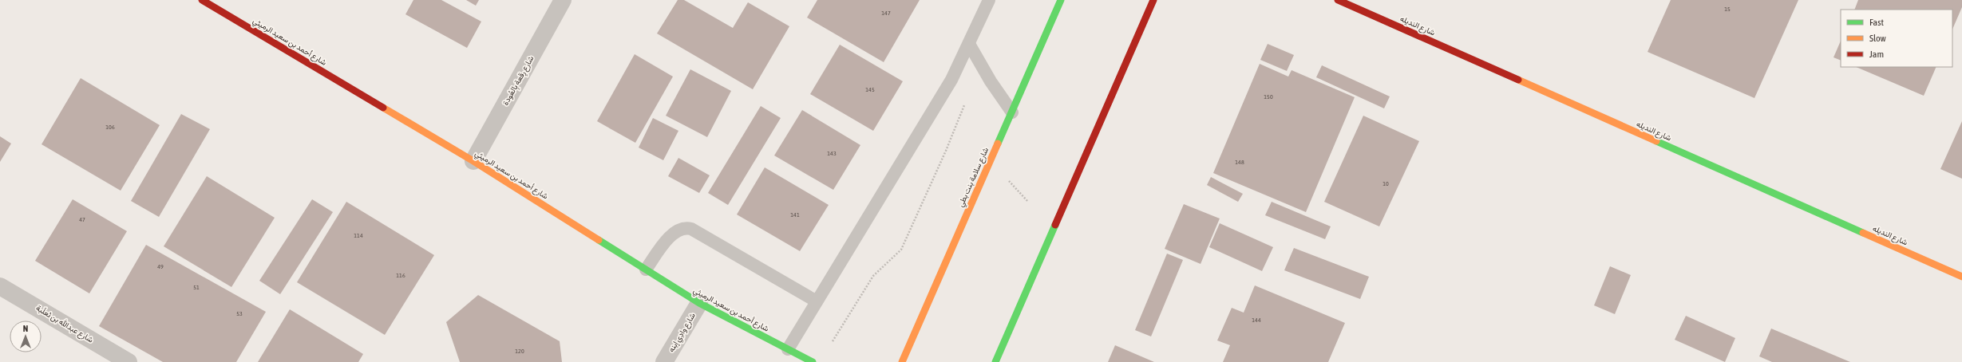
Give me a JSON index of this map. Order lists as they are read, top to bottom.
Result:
{
  "streets": {
    "street": [
      "شارع النديله",
      "شارع أحمد بن سعيد الرميثي",
      "شارع رِقعة بِالعُودة",
      "شارع سلامة بنت بطي",
      "شارع عبدالله بن ثعلَبة",
      "شارع وادِي إبنه"
    ]
  },
  "crossings": [
    ["شارع أحمد بن سعيد الرميثي", "شارع رِقعة بِالعُودة"],
    ["شارع أحمد بن سعيد الرميثي", "شارع وادِي إبنه"]
  ],
  "house_numbers": [
    "15",
    "147",
    "145",
    "150",
    "106",
    "143",
    "148",
    "10",
    "141",
    "47",
    "114",
    "49",
    "116",
    "51",
    "53",
    "144",
    "120"
  ],
  "legend": ["Fast", "Slow", "Jam"],
  "north": "top"
}
